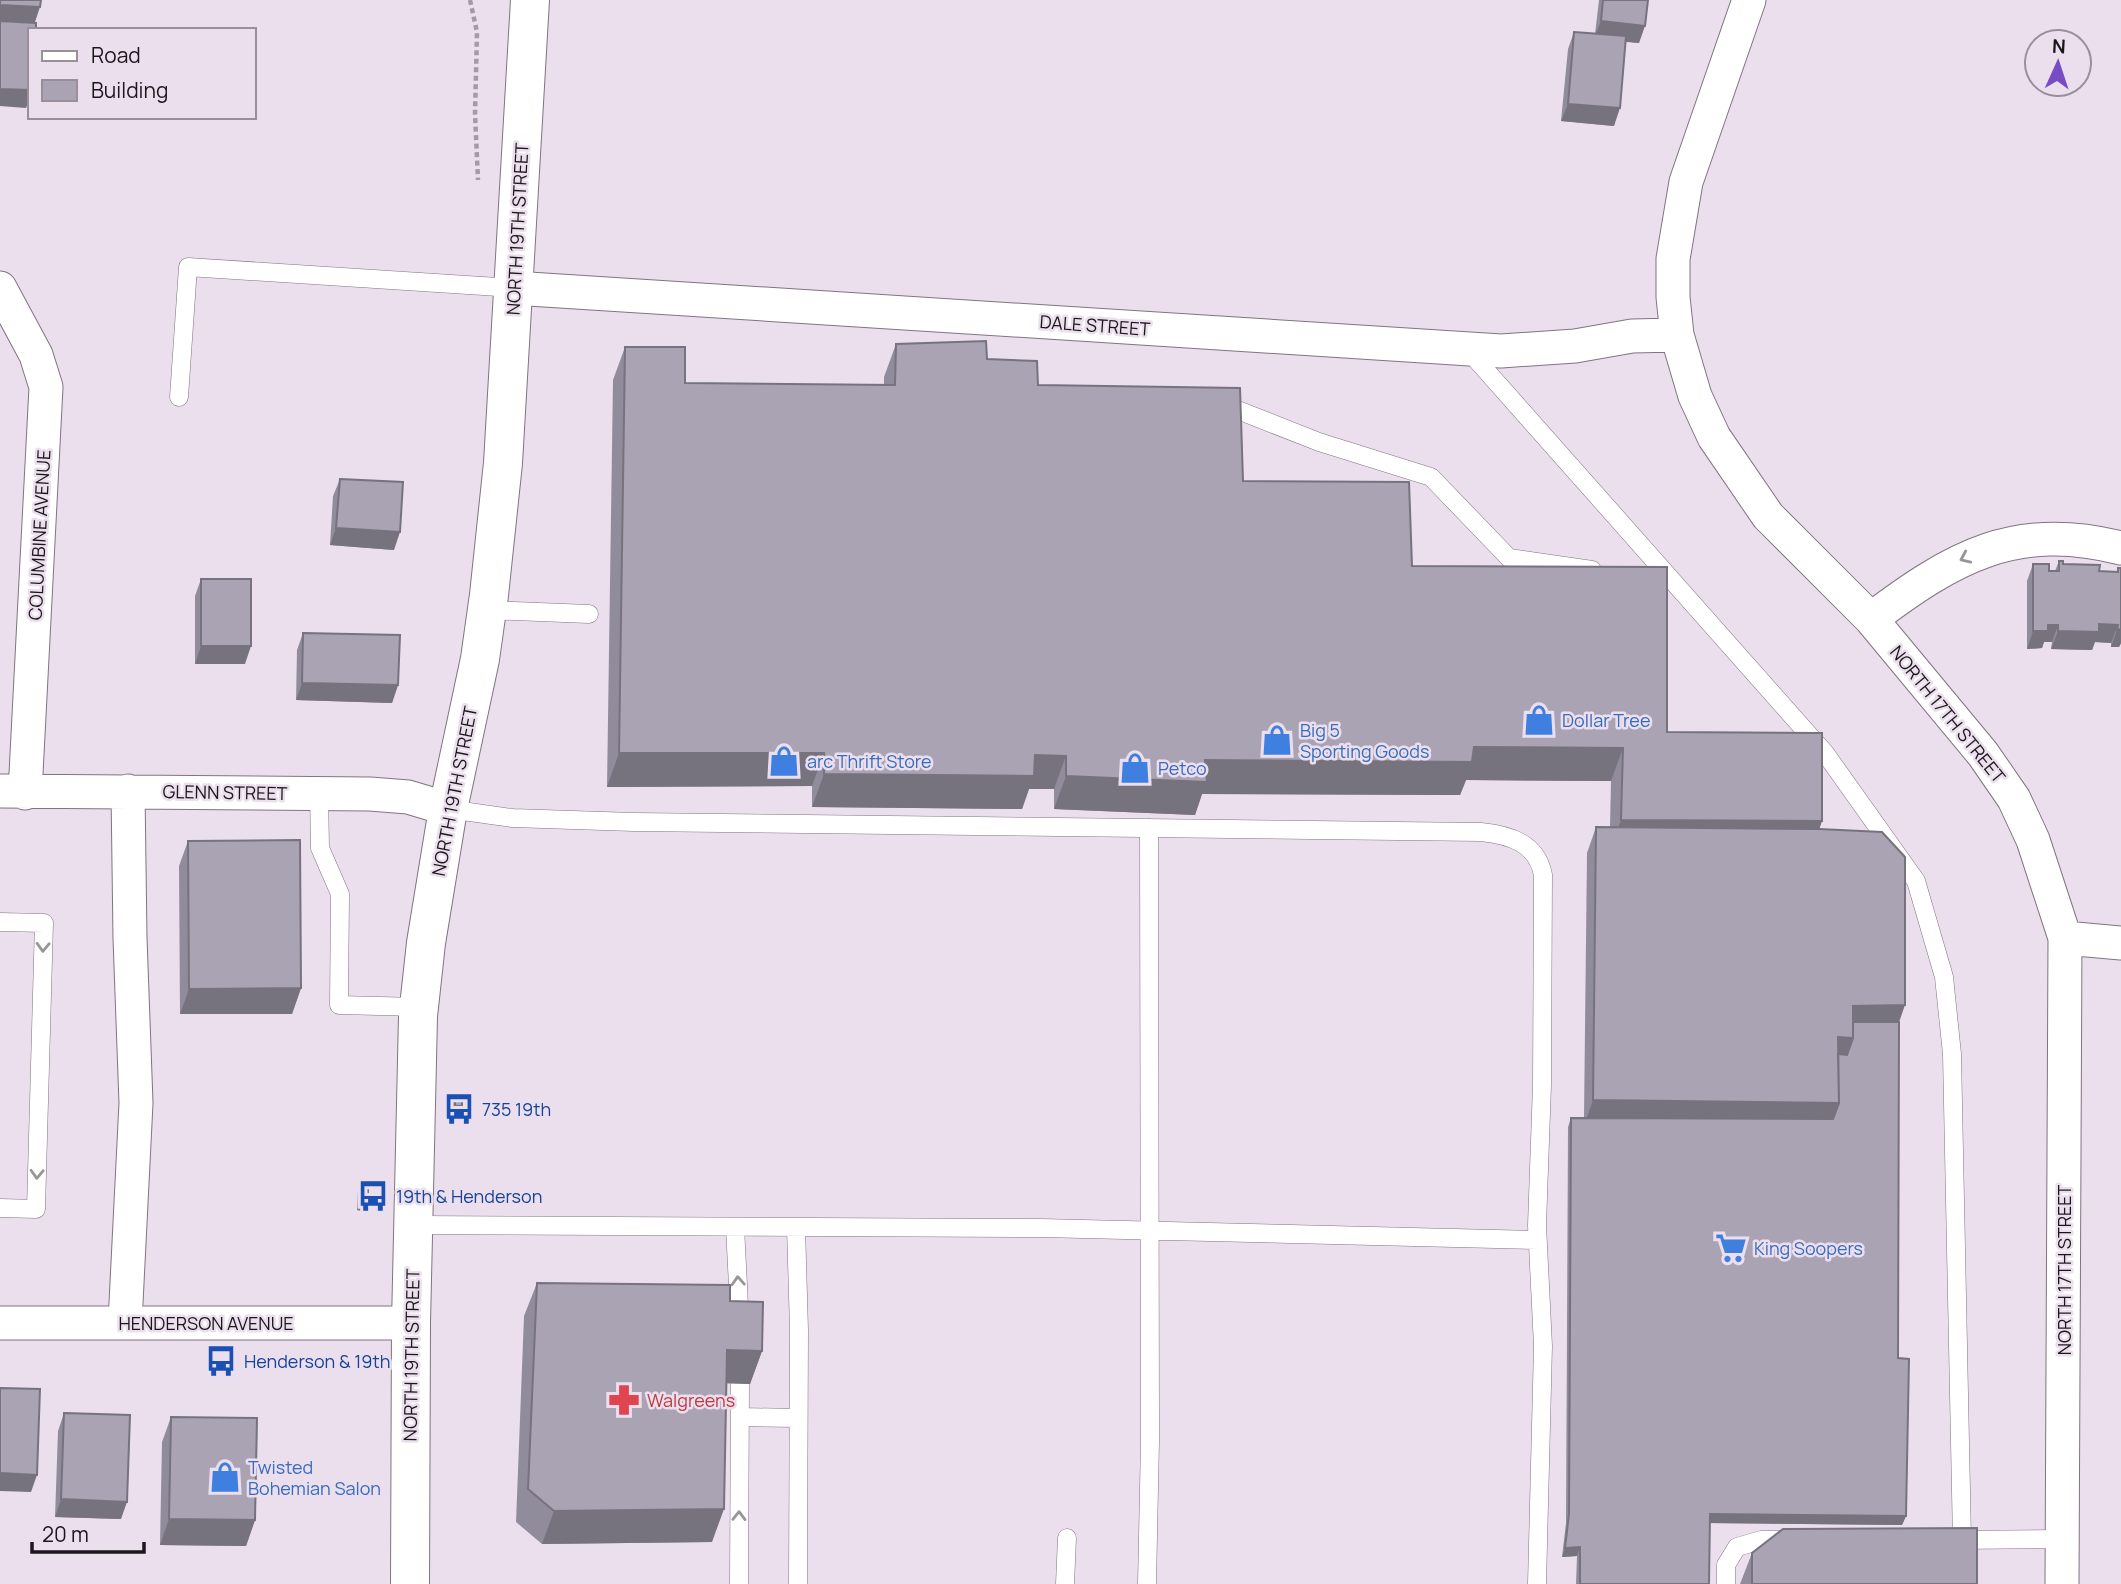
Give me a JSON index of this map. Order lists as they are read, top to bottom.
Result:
{
  "streets": {
    "street": [
      "NORTH 19TH STREET",
      "DALE STREET",
      "COLUMBINE AVENUE",
      "NORTH 17TH STREET",
      "GLENN STREET",
      "HENDERSON AVENUE"
    ]
  },
  "crossings": [
    ["NORTH 19TH STREET", "DALE STREET"],
    ["NORTH 19TH STREET", "GLENN STREET"],
    ["NORTH 19TH STREET", "HENDERSON AVENUE"],
    ["DALE STREET", "NORTH 17TH STREET"],
    ["COLUMBINE AVENUE", "GLENN STREET"]
  ],
  "places": {
    "shop": [
      "Dollar Tree",
      "Big 5 Sporting Goods",
      "arc Thrift Store",
      "Petco",
      "Twisted Bohemian Salon"
    ],
    "bus stop": ["735 19th", "19th & Henderson", "Henderson & 19th"],
    "supermarket": ["King Soopers"],
    "pharmacy": ["Walgreens"]
  },
  "legend": ["Road", "Building"],
  "scale_bar": "20 m",
  "north": "top"
}
